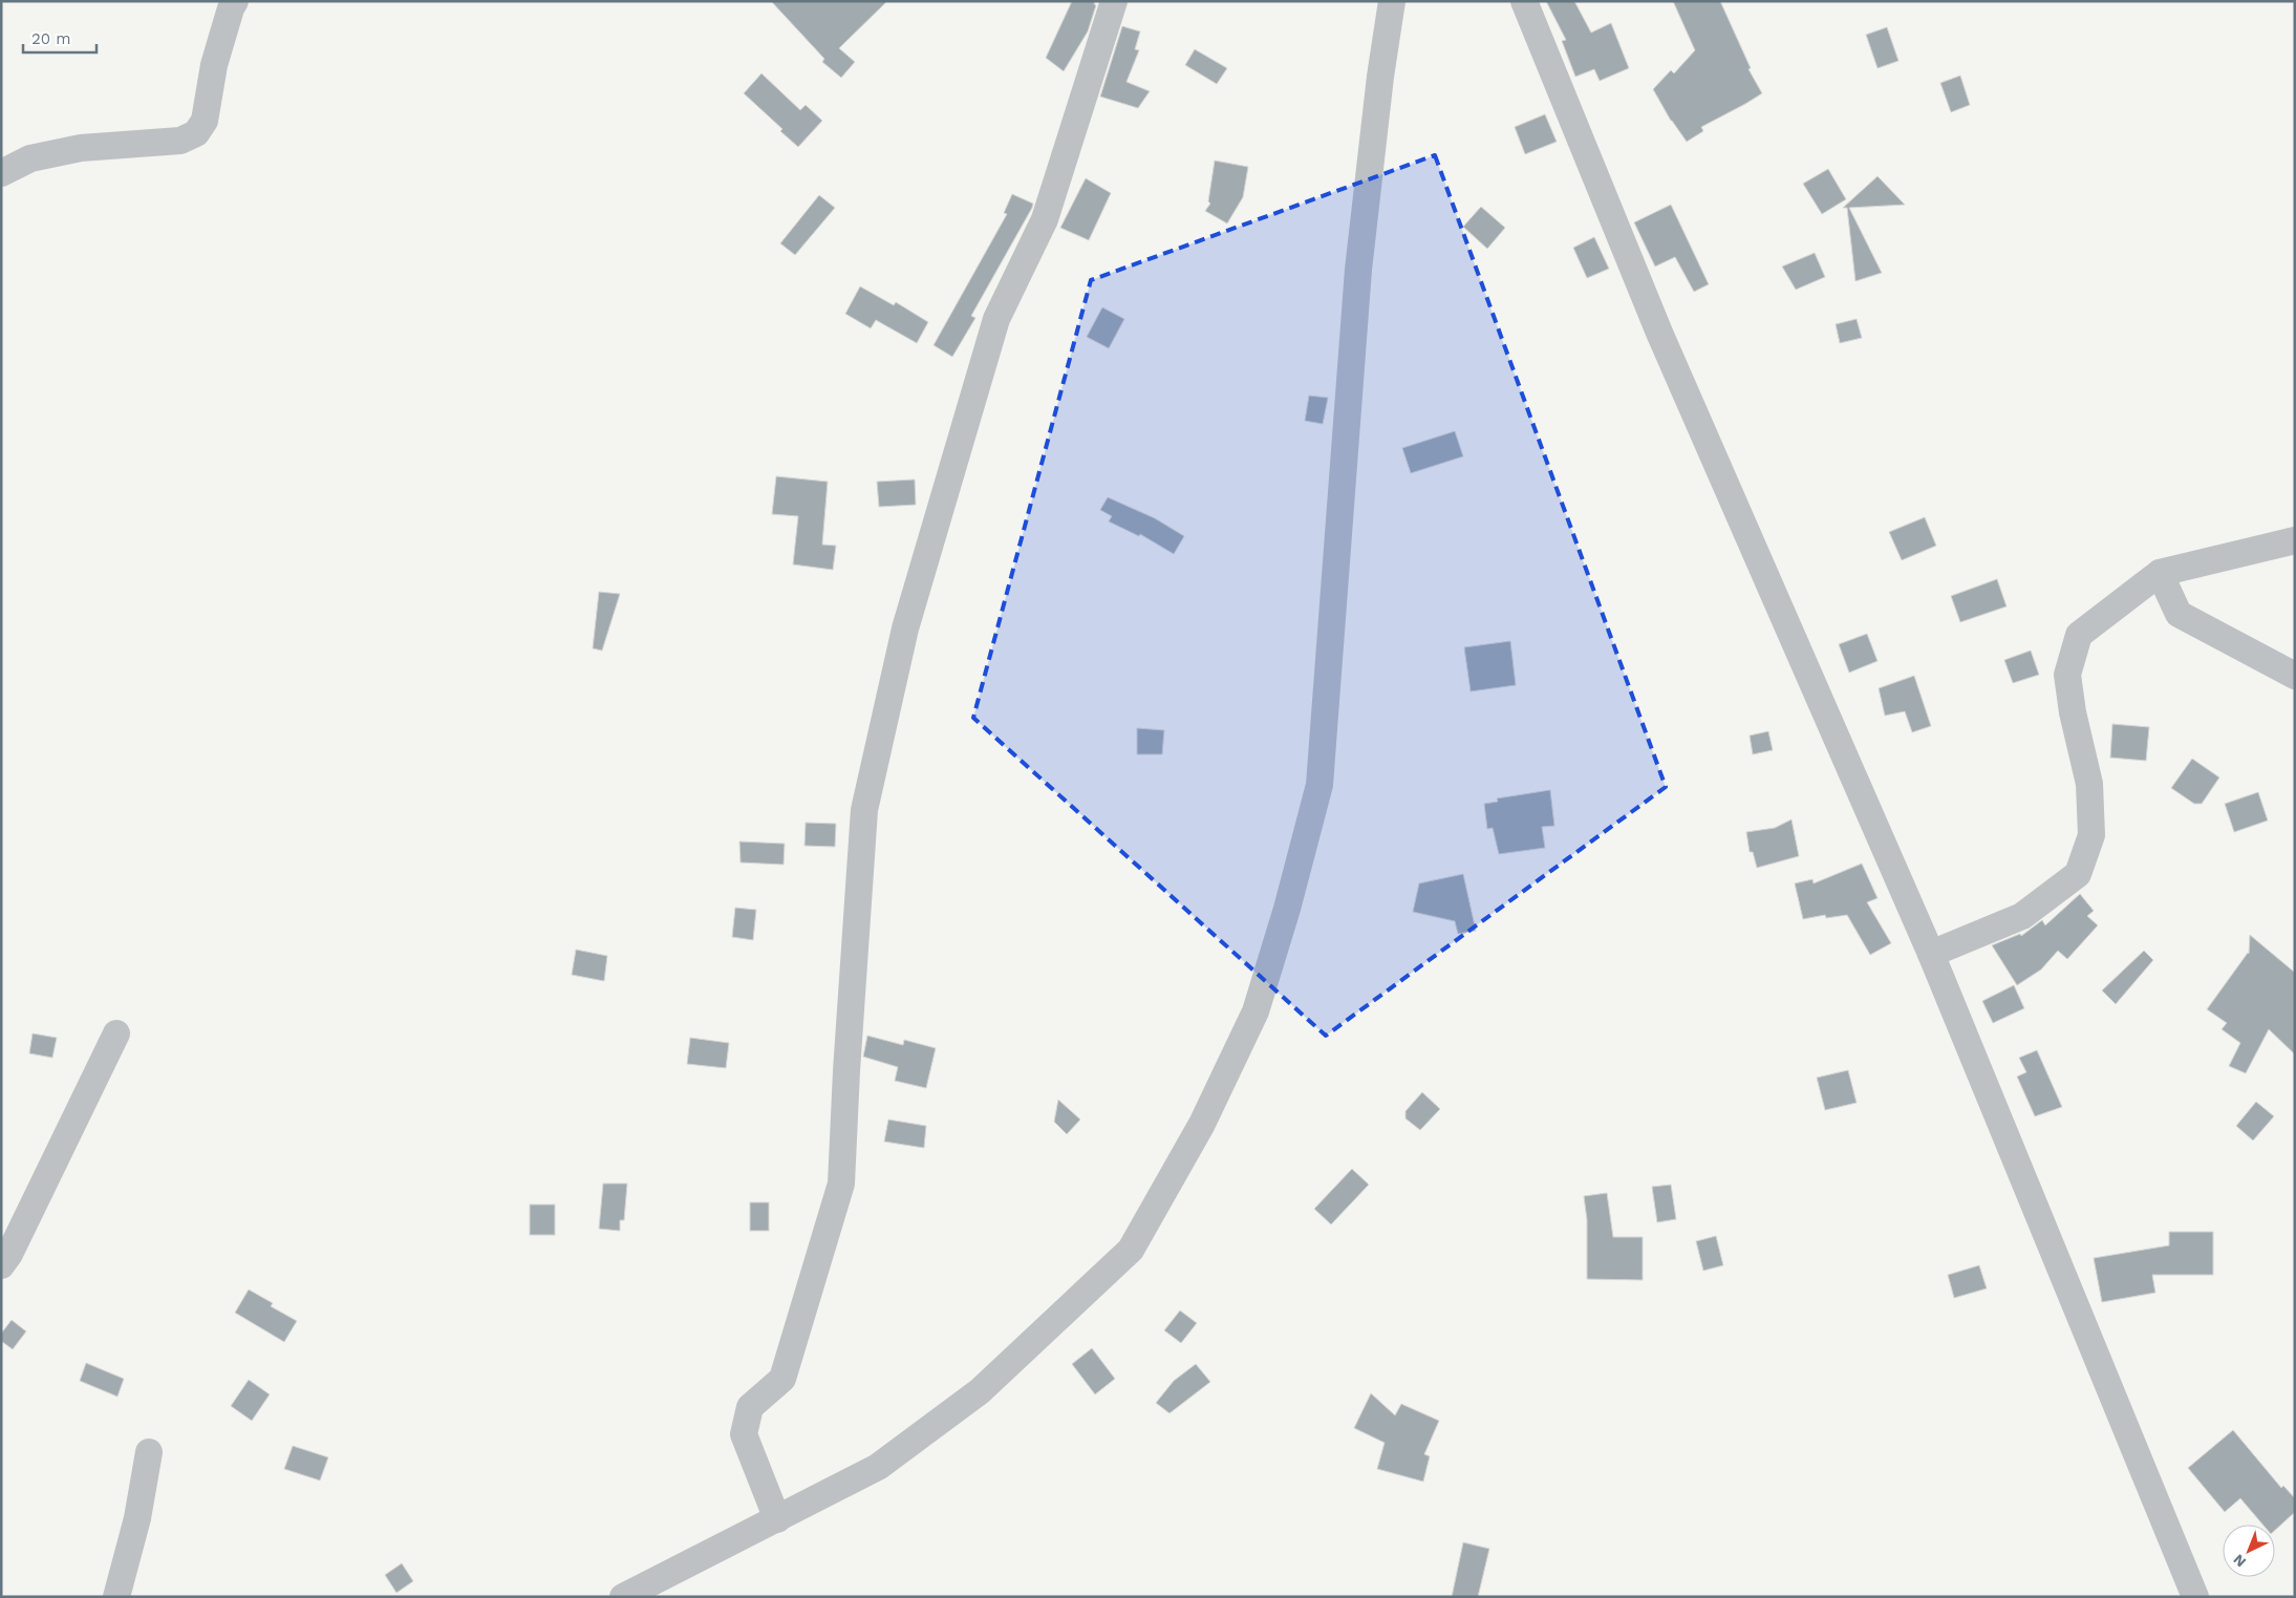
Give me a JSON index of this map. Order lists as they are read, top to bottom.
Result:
{
  "scale_bar": "20 m",
  "north": "bottom left"
}
